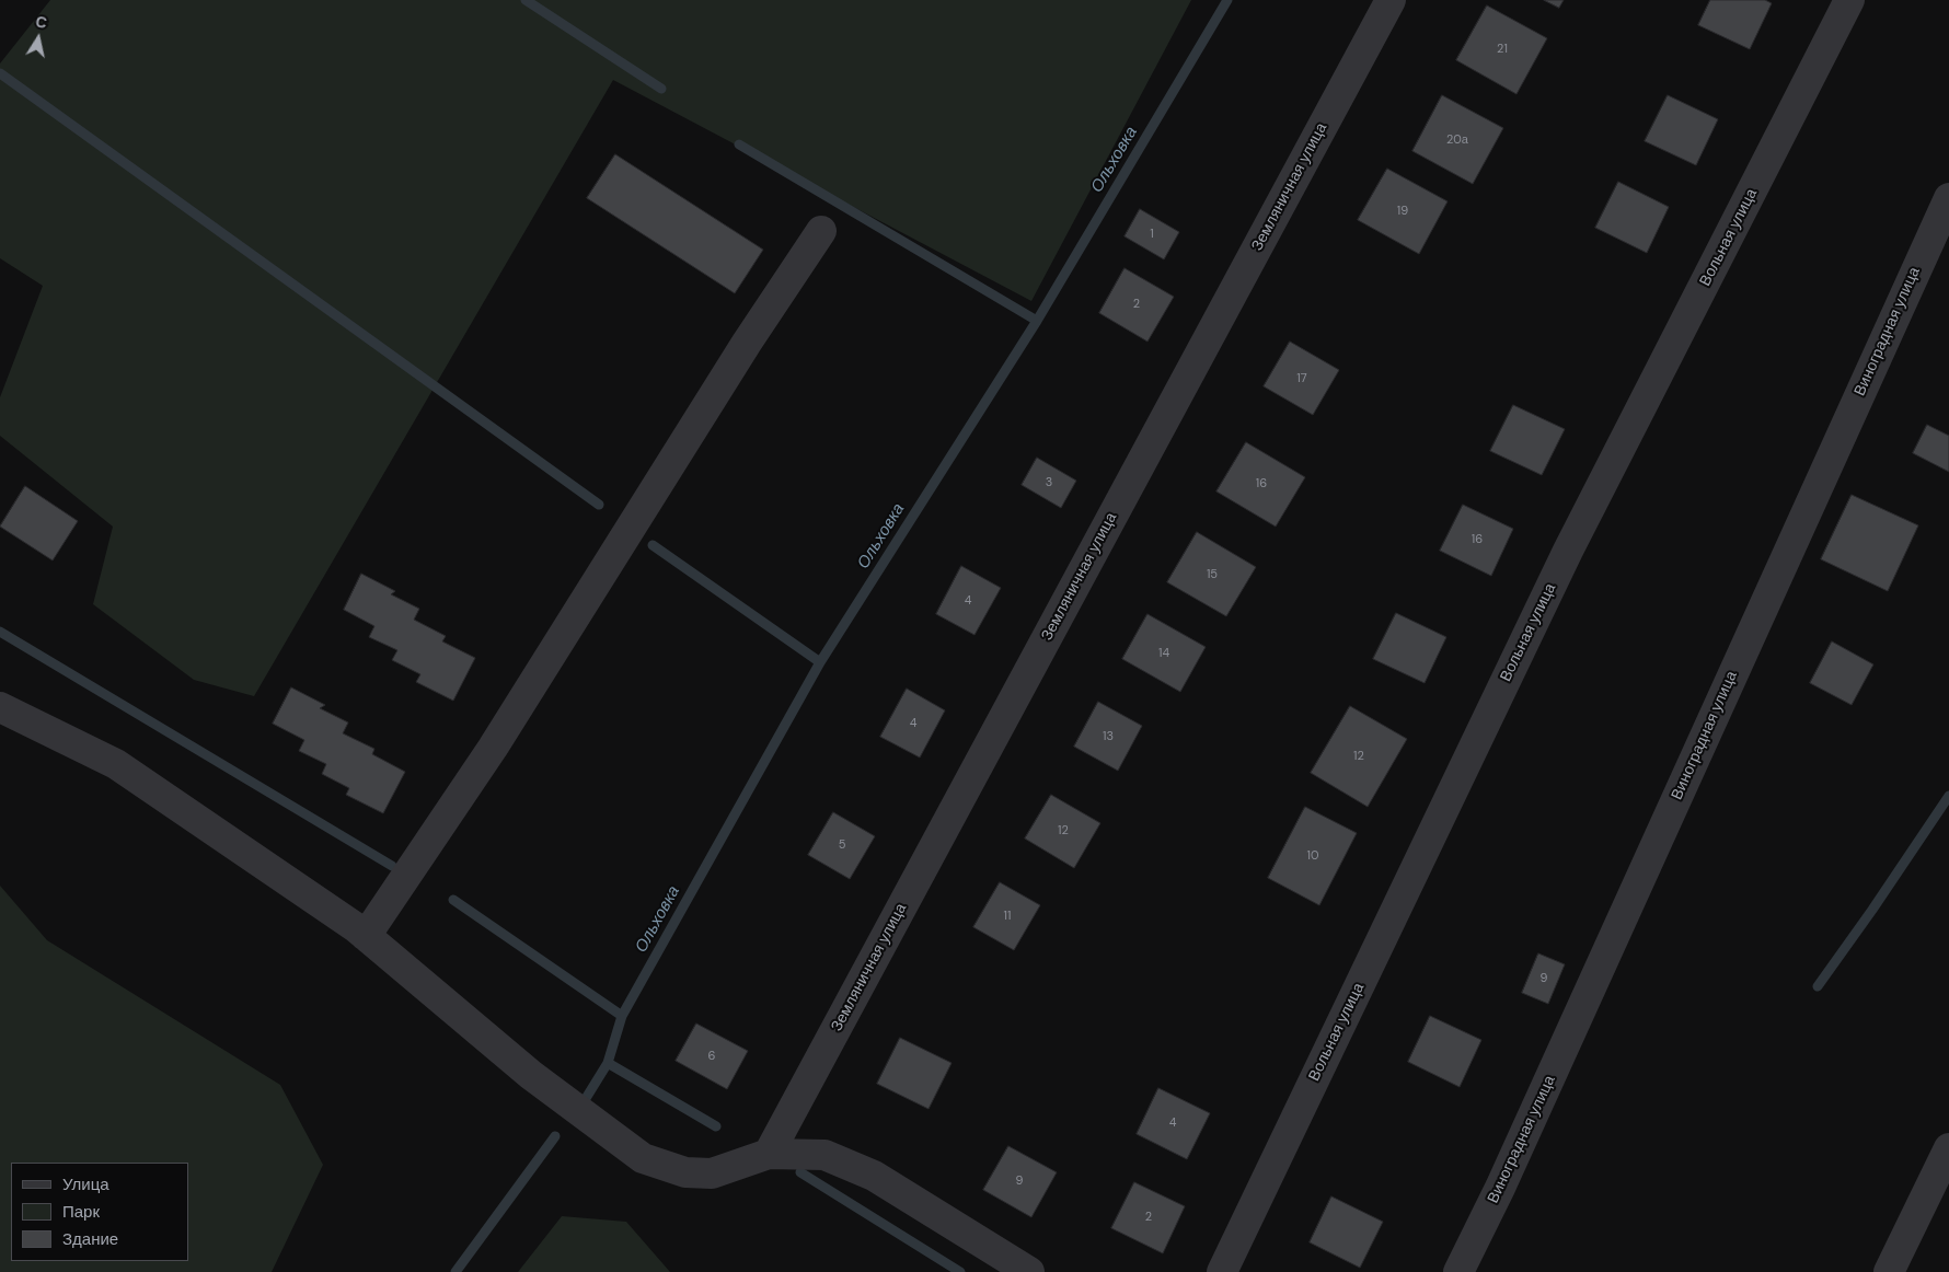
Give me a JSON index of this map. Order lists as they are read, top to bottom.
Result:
{
  "streets": {
    "street": ["Земляничная улица", "Вольная улица", "Виноградная улица"]
  },
  "water": ["Ольховка"],
  "house_numbers": [
    "21",
    "20а",
    "19",
    "1",
    "2",
    "17",
    "3",
    "16",
    "16",
    "15",
    "4",
    "14",
    "4",
    "13",
    "12",
    "12",
    "5",
    "10",
    "11",
    "9",
    "6",
    "4",
    "9",
    "2"
  ],
  "legend": ["Улица", "Парк", "Здание"],
  "north": "top"
}
